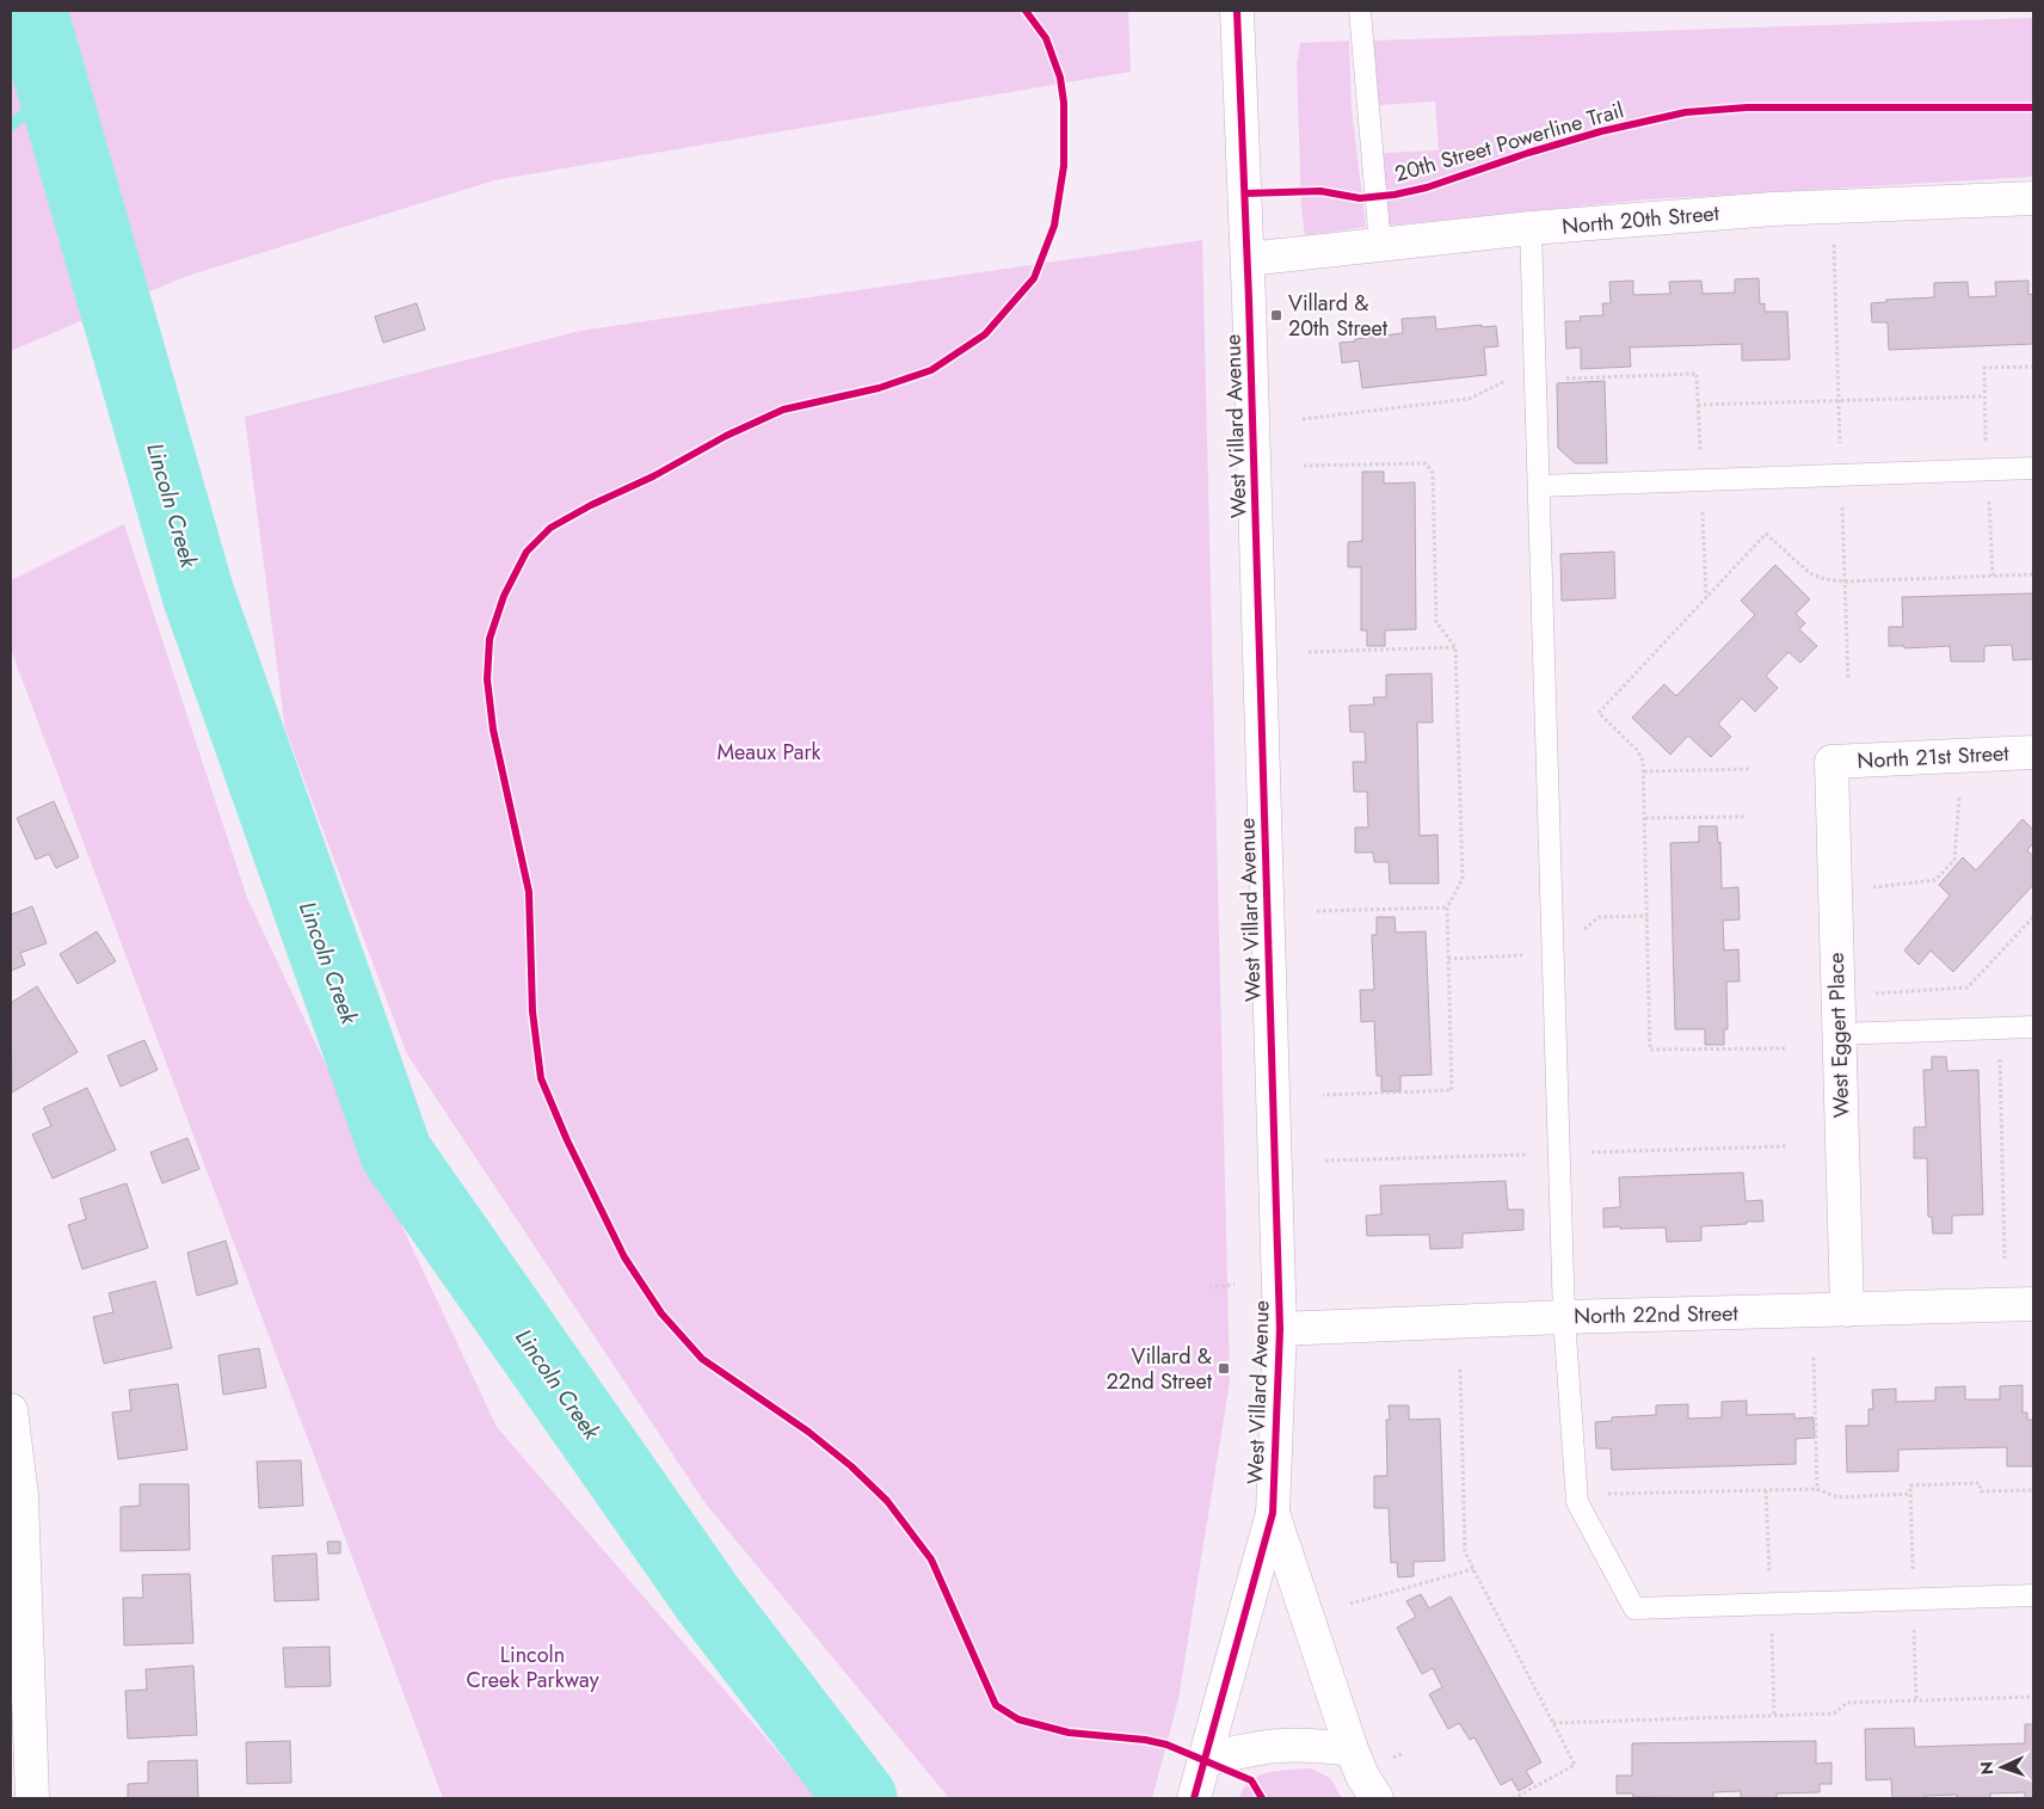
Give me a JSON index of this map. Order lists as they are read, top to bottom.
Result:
{
  "streets": {
    "street": [
      "North 20th Street",
      "West Villard Avenue",
      "North 21st Street",
      "West Eggert Place",
      "North 22nd Street"
    ],
    "cycle path": ["20th Street Powerline Trail"]
  },
  "crossings": [
    ["North 20th Street", "West Villard Avenue"],
    ["West Villard Avenue", "North 22nd Street"],
    ["North 21st Street", "West Eggert Place"],
    ["West Eggert Place", "North 22nd Street"]
  ],
  "water": ["Lincoln Creek"],
  "parks": ["Meaux Park", "Lincoln Creek Parkway"],
  "places": {
    "transit": ["Villard & 20th Street", "Villard & 22nd Street"]
  },
  "north": "left"
}
